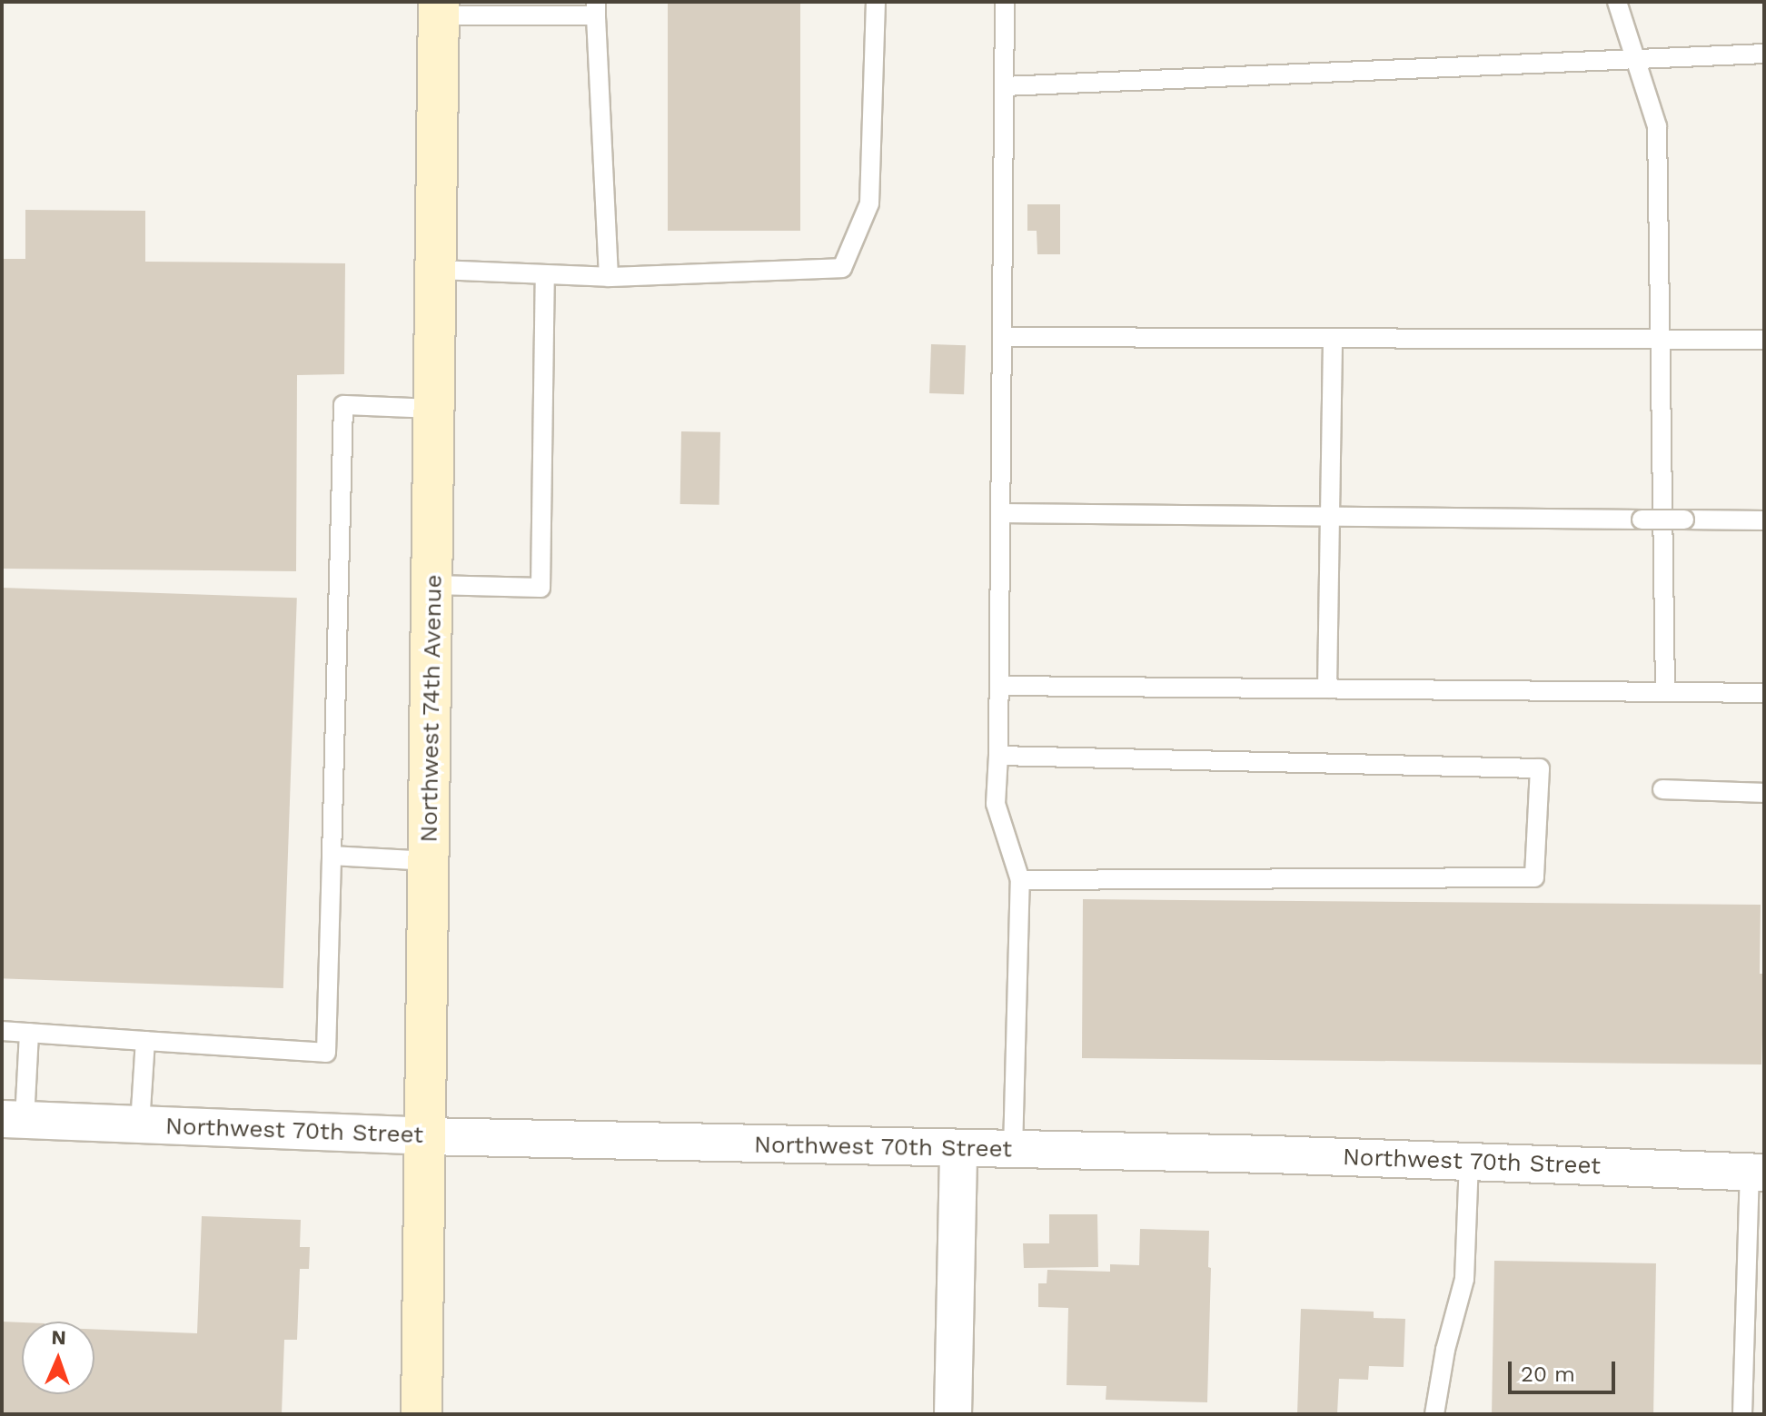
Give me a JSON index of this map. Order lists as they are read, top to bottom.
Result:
{
  "streets": {
    "street": ["Northwest 74th Avenue", "Northwest 70th Street"]
  },
  "crossings": [
    ["Northwest 74th Avenue", "Northwest 70th Street"]
  ],
  "scale_bar": "20 m",
  "north": "top"
}
